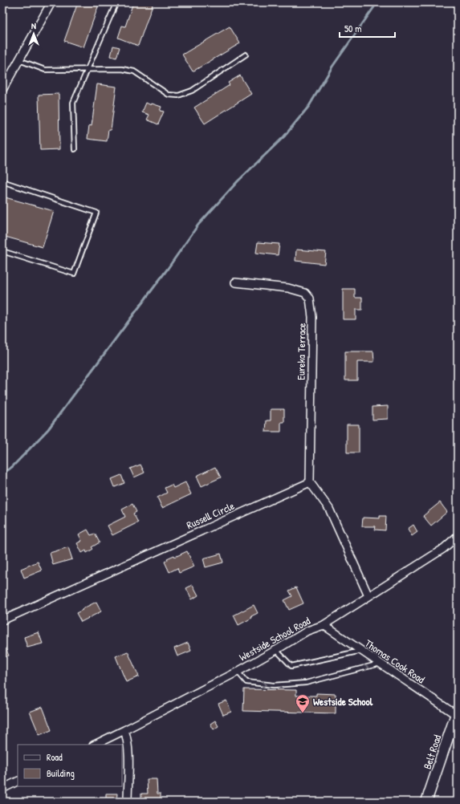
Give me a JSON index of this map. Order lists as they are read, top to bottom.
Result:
{
  "streets": {
    "street": [
      "Eureka Terrace",
      "Russell Circle",
      "Westside School Road",
      "Thomas Cook Road",
      "Belt Road"
    ]
  },
  "crossings": [
    ["Eureka Terrace", "Russell Circle"],
    ["Westside School Road", "Thomas Cook Road"],
    ["Thomas Cook Road", "Belt Road"]
  ],
  "places": {
    "school or university": ["Westside School"]
  },
  "legend": ["Road", "Building"],
  "scale_bar": "50 m",
  "north": "top"
}
